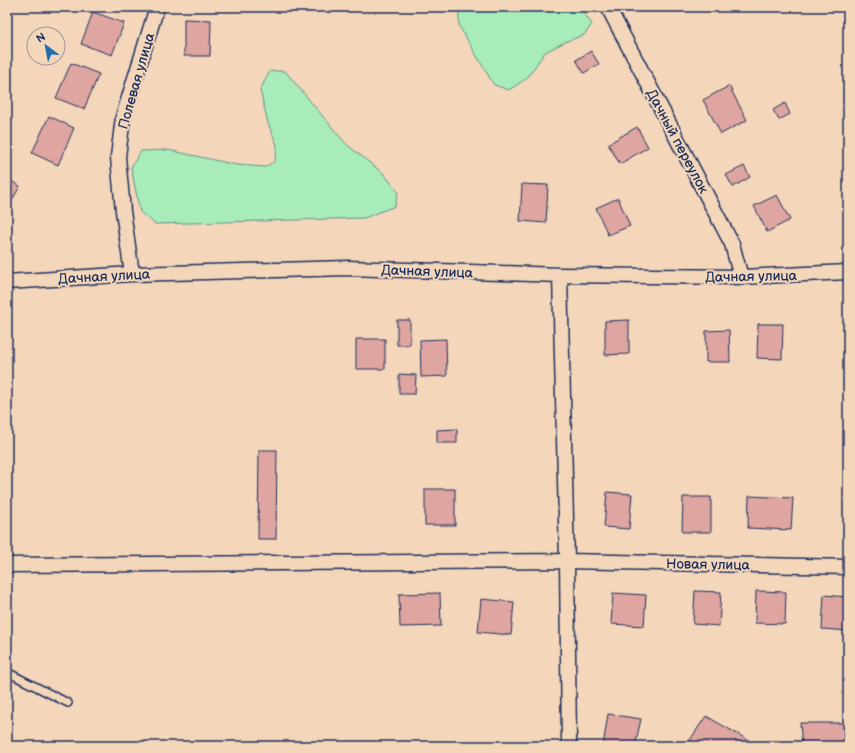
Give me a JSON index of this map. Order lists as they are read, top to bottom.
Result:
{
  "streets": {
    "street": [
      "Полевая улица",
      "Дачный переулок",
      "Дачная улица",
      "Новая улица"
    ]
  },
  "crossings": [
    ["Полевая улица", "Дачная улица"],
    ["Дачный переулок", "Дачная улица"]
  ],
  "north": "top left"
}
